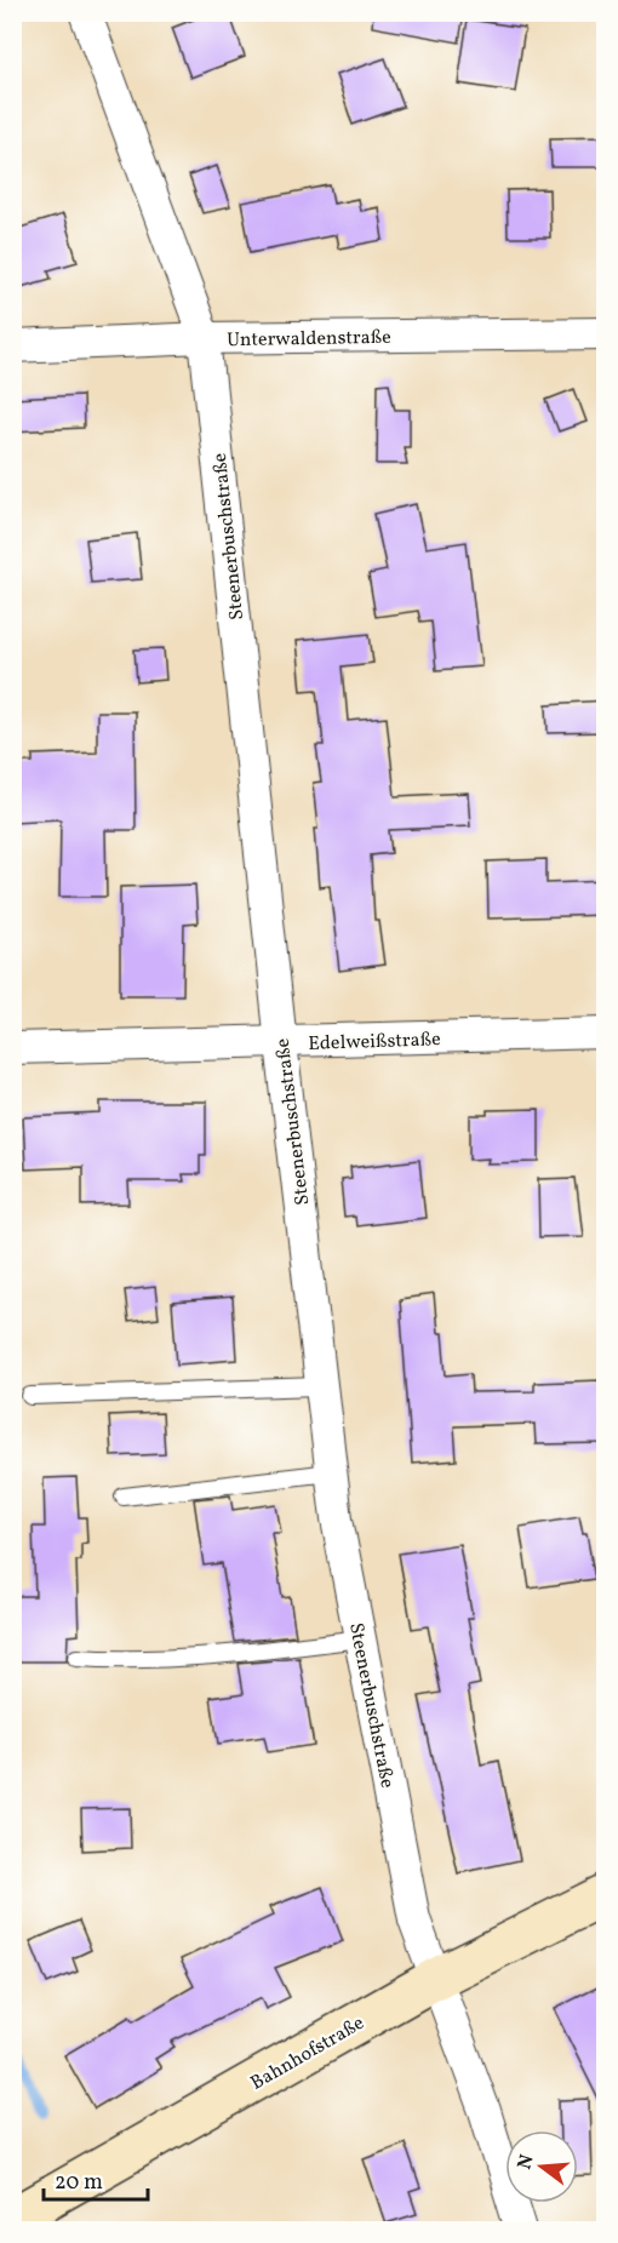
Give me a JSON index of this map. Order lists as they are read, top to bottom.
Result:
{
  "streets": {
    "street": [
      "Unterwaldenstraße",
      "Steenerbuschstraße",
      "Edelweißstraße",
      "Bahnhofstraße"
    ]
  },
  "crossings": [
    ["Unterwaldenstraße", "Steenerbuschstraße"],
    ["Steenerbuschstraße", "Edelweißstraße"],
    ["Steenerbuschstraße", "Bahnhofstraße"]
  ],
  "scale_bar": "20 m",
  "north": "left"
}
